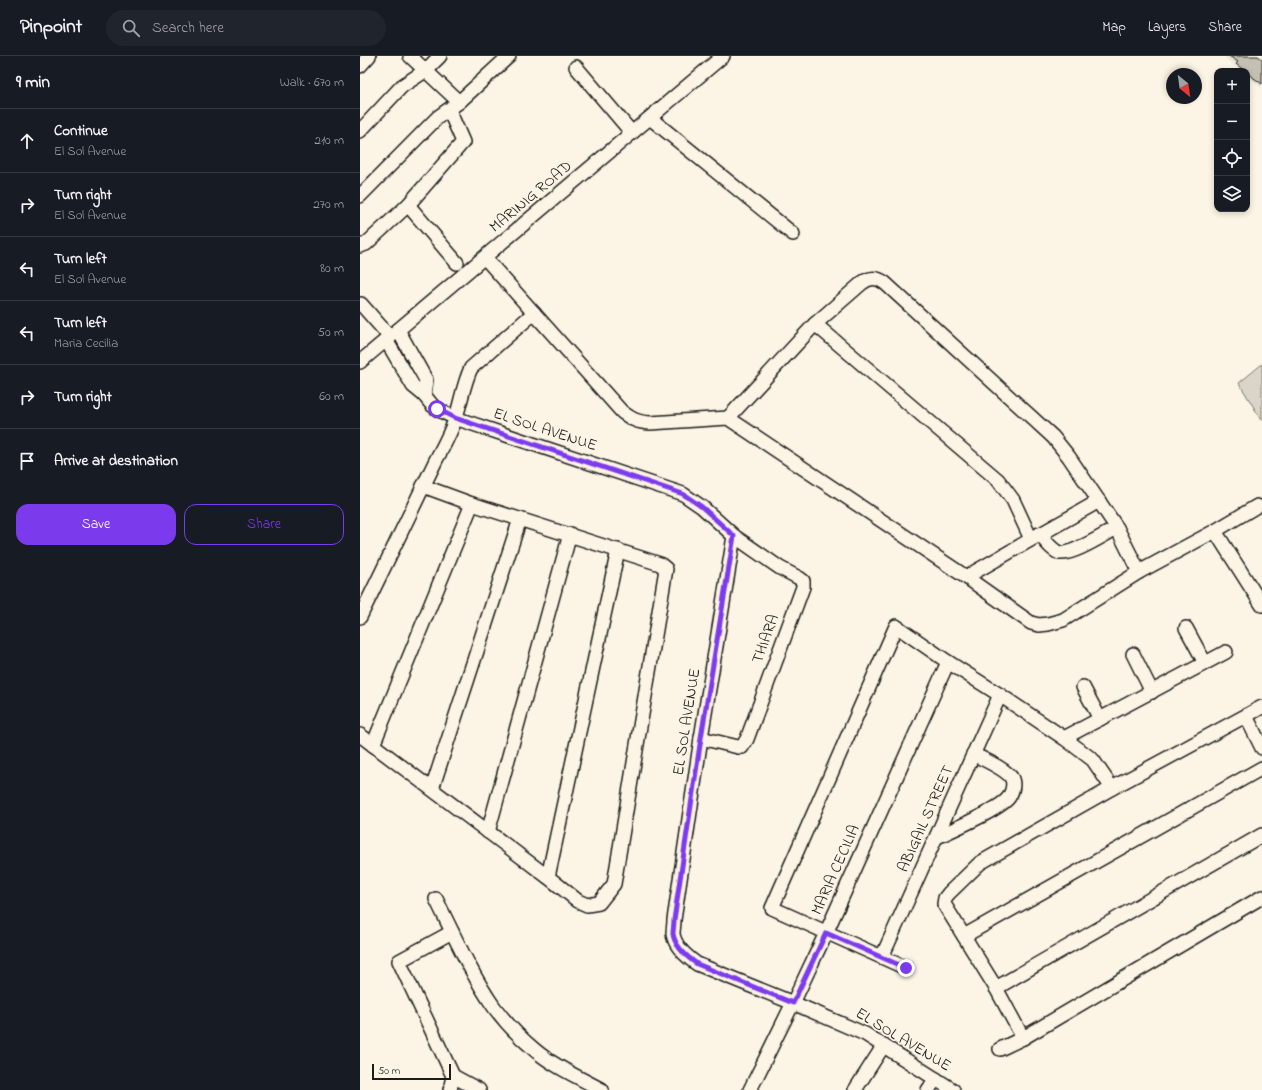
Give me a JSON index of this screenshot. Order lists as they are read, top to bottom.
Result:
{
  "streets": {
    "street": [
      "MARINIG ROAD",
      "EL SOL AVENUE",
      "THIARA",
      "ABIGAIL STREET",
      "MARIA CECILIA"
    ]
  },
  "crossings": [
    ["MARINIG ROAD", "EL SOL AVENUE"],
    ["EL SOL AVENUE", "THIARA"],
    ["EL SOL AVENUE", "MARIA CECILIA"]
  ],
  "scale_bar": "50 m",
  "north": "bottom right",
  "page": {
    "header": "Pinpoint",
    "search": "Search here",
    "nav": ["Map", "Layers", "Share"],
    "heading": ["9 min", "Walk · 670 m"],
    "map_buttons": ["+", "−"],
    "list": [
      ["Continue", "El Sol Avenue", "210 m"],
      ["Turn right", "El Sol Avenue", "270 m"],
      ["Turn left", "El Sol Avenue", "80 m"],
      ["Turn left", "Maria Cecilia", "50 m"],
      ["Turn right", "60 m"],
      "Arrive at destination"
    ],
    "buttons": ["Save", "Share"],
    "scale": "50 m"
  }
}
